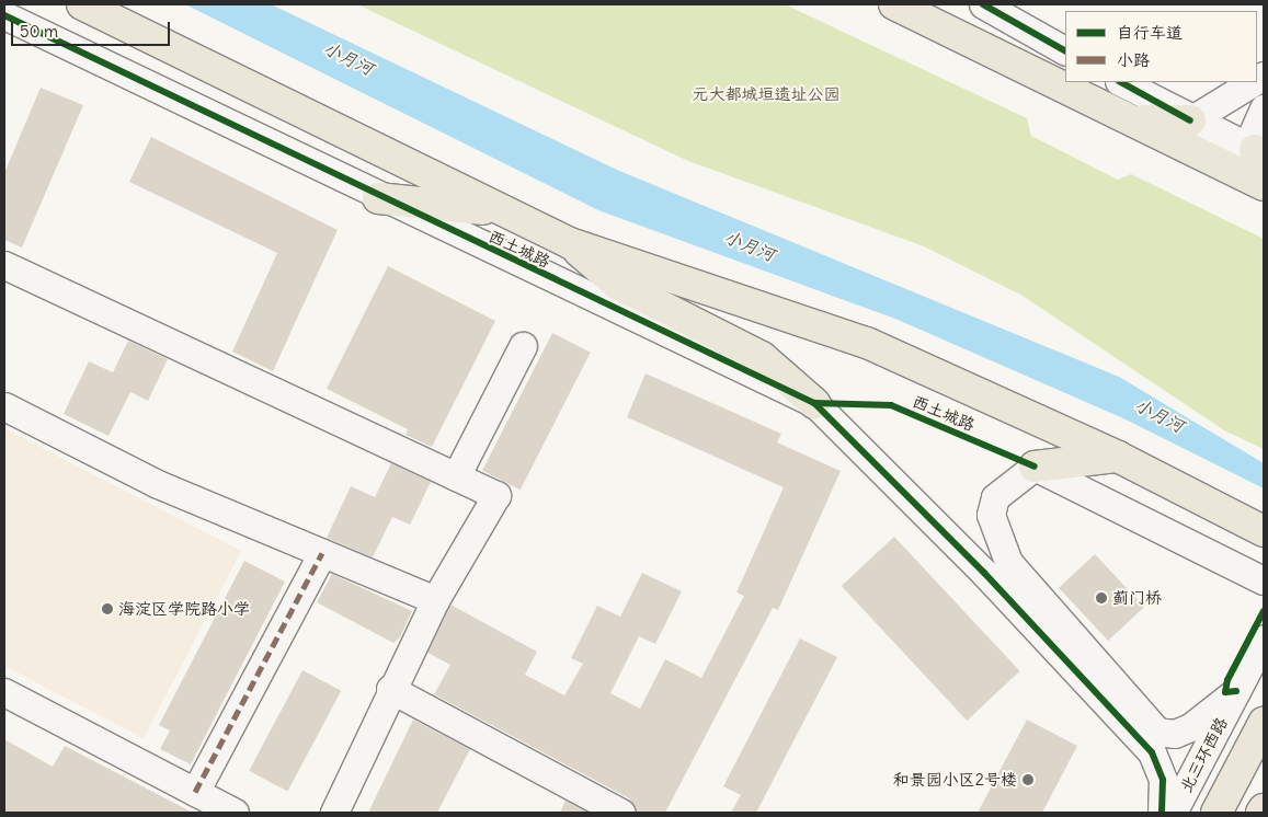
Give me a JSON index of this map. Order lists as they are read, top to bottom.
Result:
{
  "streets": {
    "highway": ["西土城路"],
    "street": ["北三环西路"]
  },
  "water": ["小月河"],
  "parks": ["元大都城垣遗址公园"],
  "places": ["蓟门桥", "海淀区学院路小学", "和景园小区2号楼"],
  "legend": ["自行车道", "小路"],
  "scale_bar": "50 m"
}
